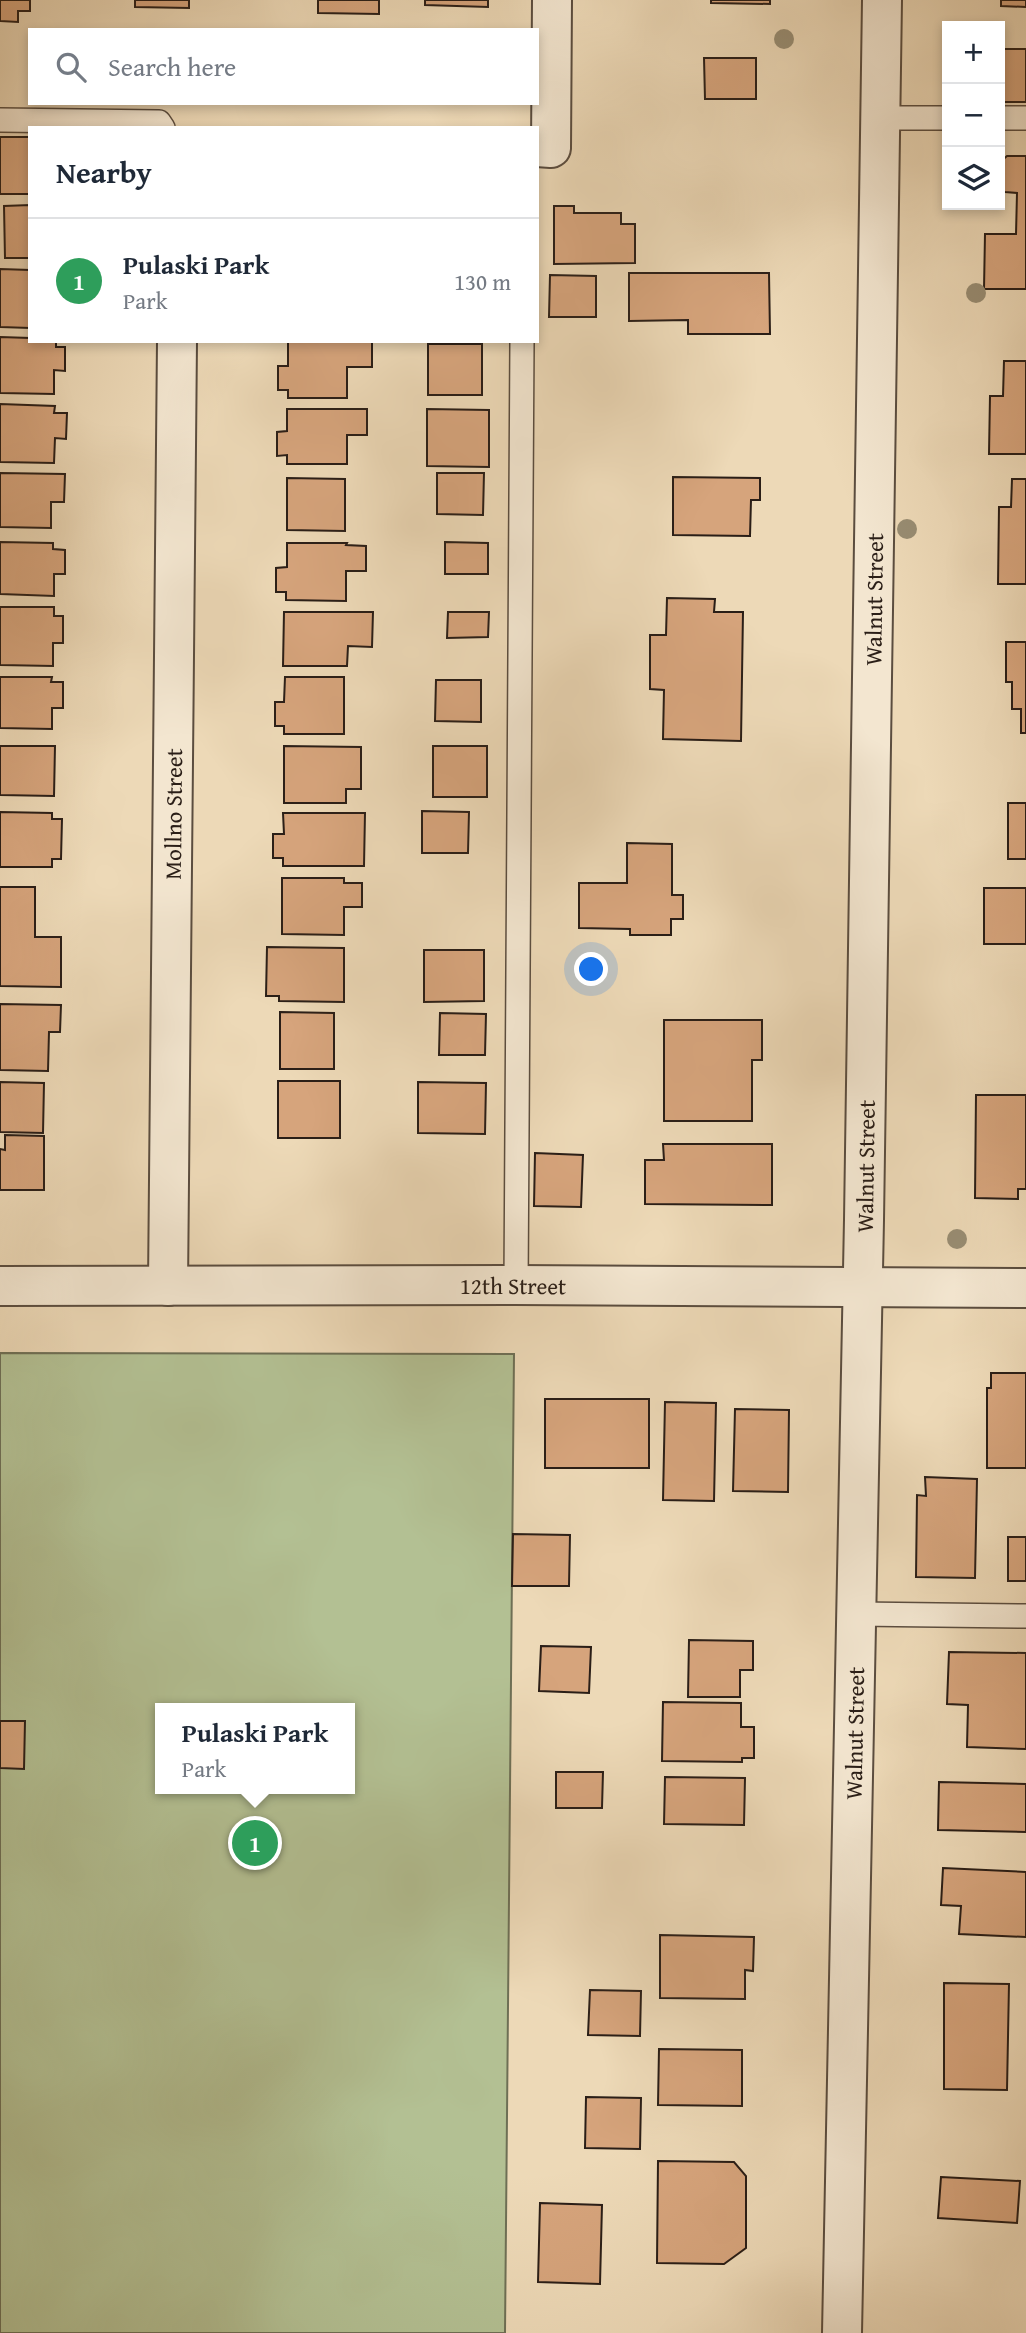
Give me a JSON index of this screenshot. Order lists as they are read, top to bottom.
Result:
{
  "streets": {
    "street": ["Walnut Street", "Mollno Street", "12th Street"]
  },
  "crossings": [
    ["Walnut Street", "12th Street"],
    ["Mollno Street", "12th Street"]
  ],
  "page": {
    "map_buttons": ["+", "−"],
    "search": "Search here",
    "heading": "Nearby",
    "list": [
      {
        "mark": "1",
        "name": "Pulaski Park",
        "note": "Park",
        "value": "130 m"
      }
    ],
    "popup": ["Pulaski Park", "Park"],
    "pins": "1"
  }
}
